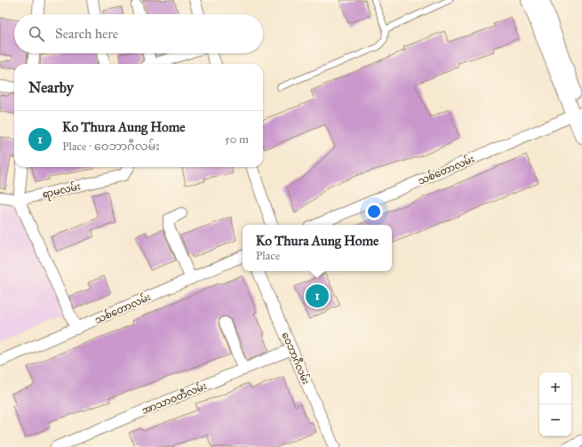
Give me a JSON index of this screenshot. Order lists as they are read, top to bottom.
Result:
{
  "streets": {
    "street": [
      "သစ်တောလမ်း",
      "ရာမလမ်း",
      "ဝေဘာဂီလမ်း",
      "အာသာဝတီလမ်း"
    ]
  },
  "crossings": [
    ["ဝေဘာဂီလမ်း", "အာသာဝတီလမ်း"]
  ],
  "page": {
    "search": "Search here",
    "heading": "Nearby",
    "list": [
      {
        "mark": "1",
        "name": "Ko Thura Aung Home",
        "note": "Place · ဝေဘာဂီလမ်း",
        "value": "50 m"
      }
    ],
    "popup": ["Ko Thura Aung Home", "Place"],
    "pins": "1",
    "map_buttons": ["+", "−"]
  }
}
